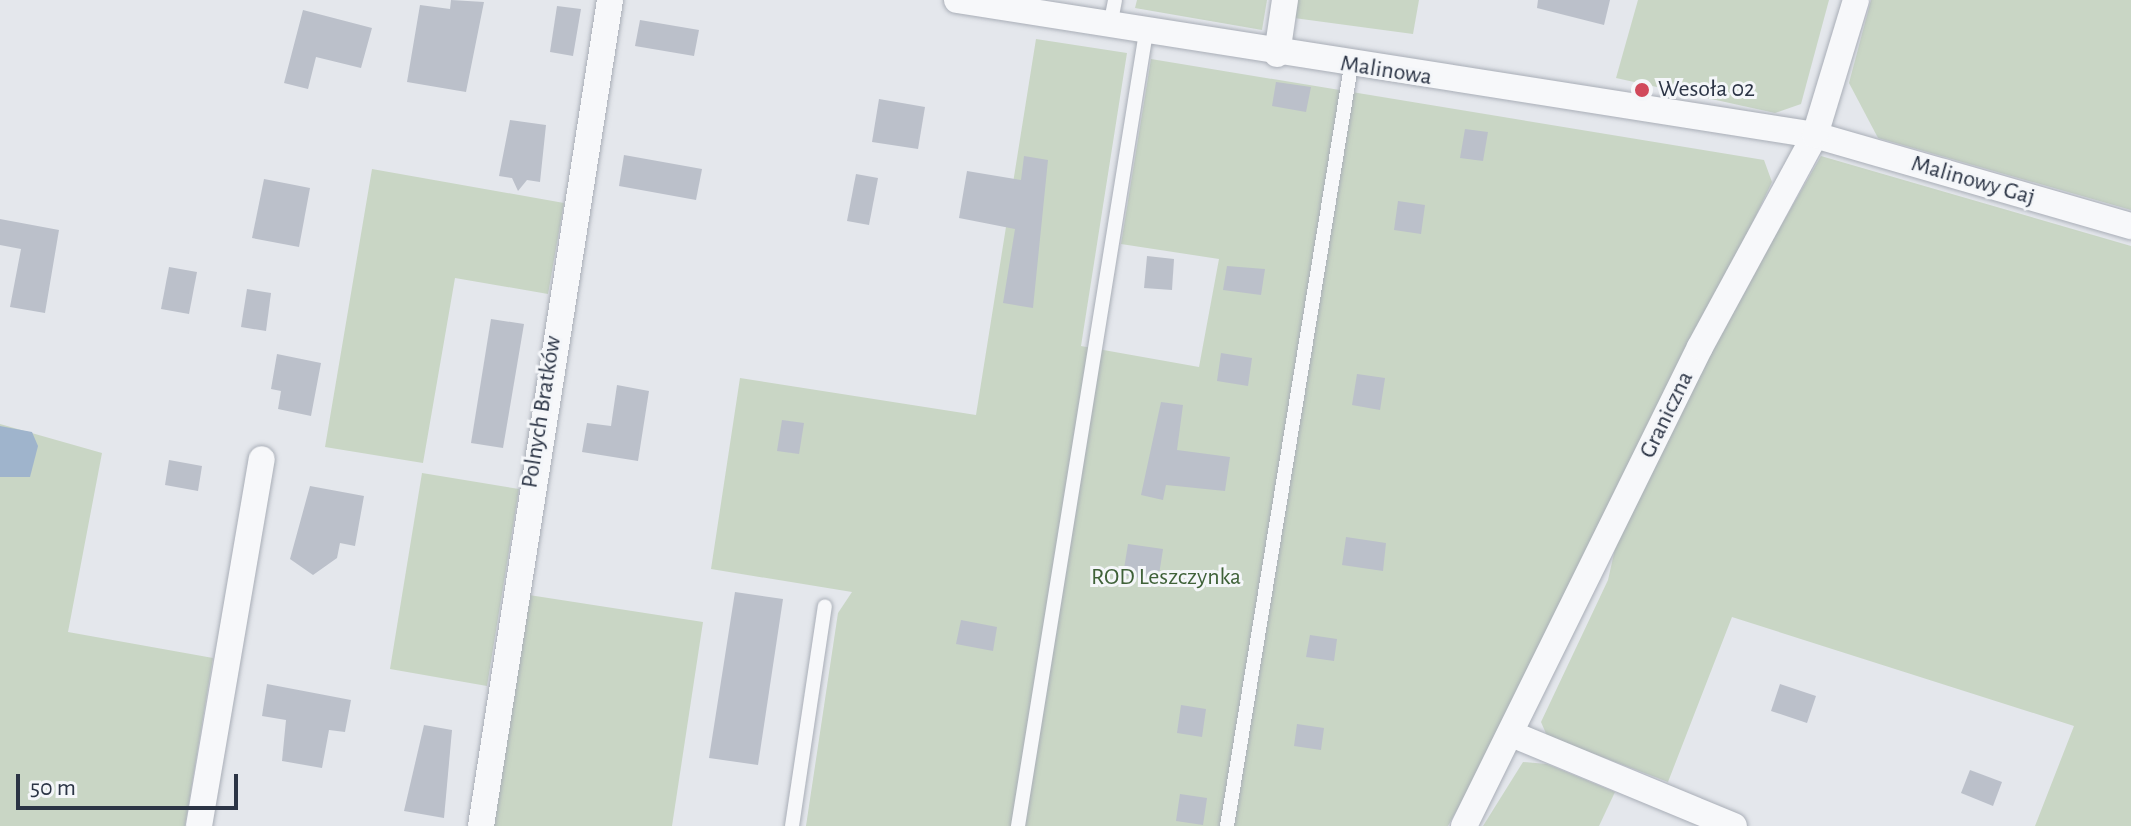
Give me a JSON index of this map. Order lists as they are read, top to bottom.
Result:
{
  "streets": {
    "street": [
      "Malinowa",
      "Malinowy Gaj",
      "Polnych Bratków",
      "Graniczna"
    ]
  },
  "crossings": [
    ["Malinowa", "Malinowy Gaj"],
    ["Malinowa", "Graniczna"],
    ["Malinowy Gaj", "Graniczna"]
  ],
  "parks": ["ROD Leszczynka"],
  "places": ["Wesoła 02"],
  "scale_bar": "50 m"
}
